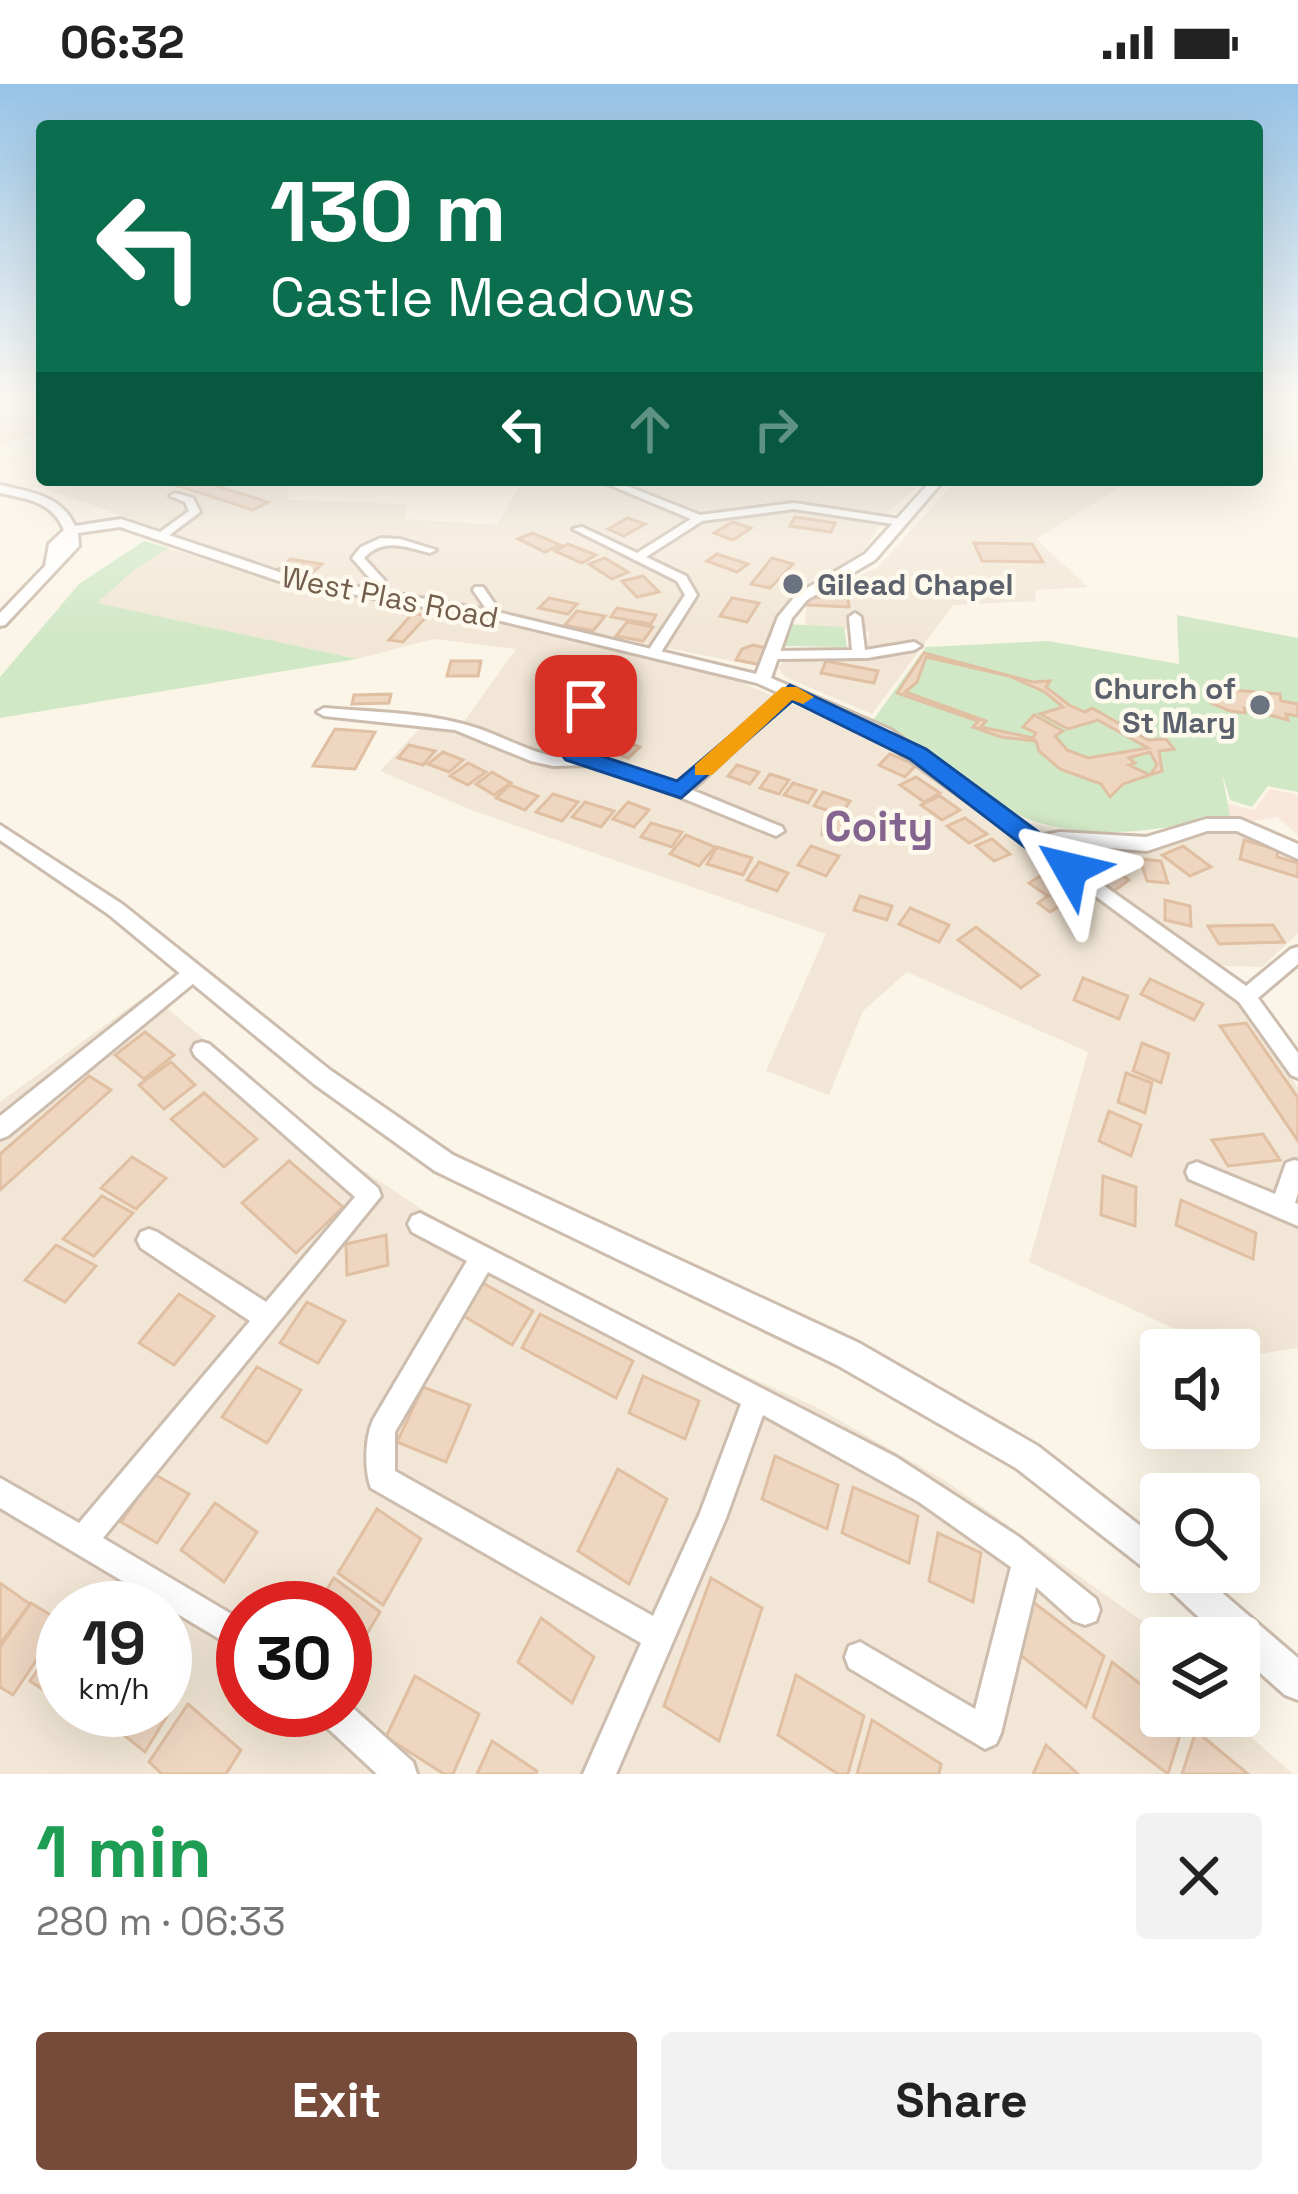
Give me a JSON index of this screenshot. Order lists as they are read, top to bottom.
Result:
{
  "streets": {
    "street": ["West Plas Road"]
  },
  "districts": ["Coity"],
  "places": ["Gilead Chapel", "Church of St Mary"],
  "page": {
    "status": "06:32",
    "turn": ["130 m", "Castle Meadows"],
    "speed": "19 km/h",
    "limit": "30",
    "heading": ["1 min", "280 m · 06:33"],
    "buttons": ["Exit", "Share"]
  }
}
